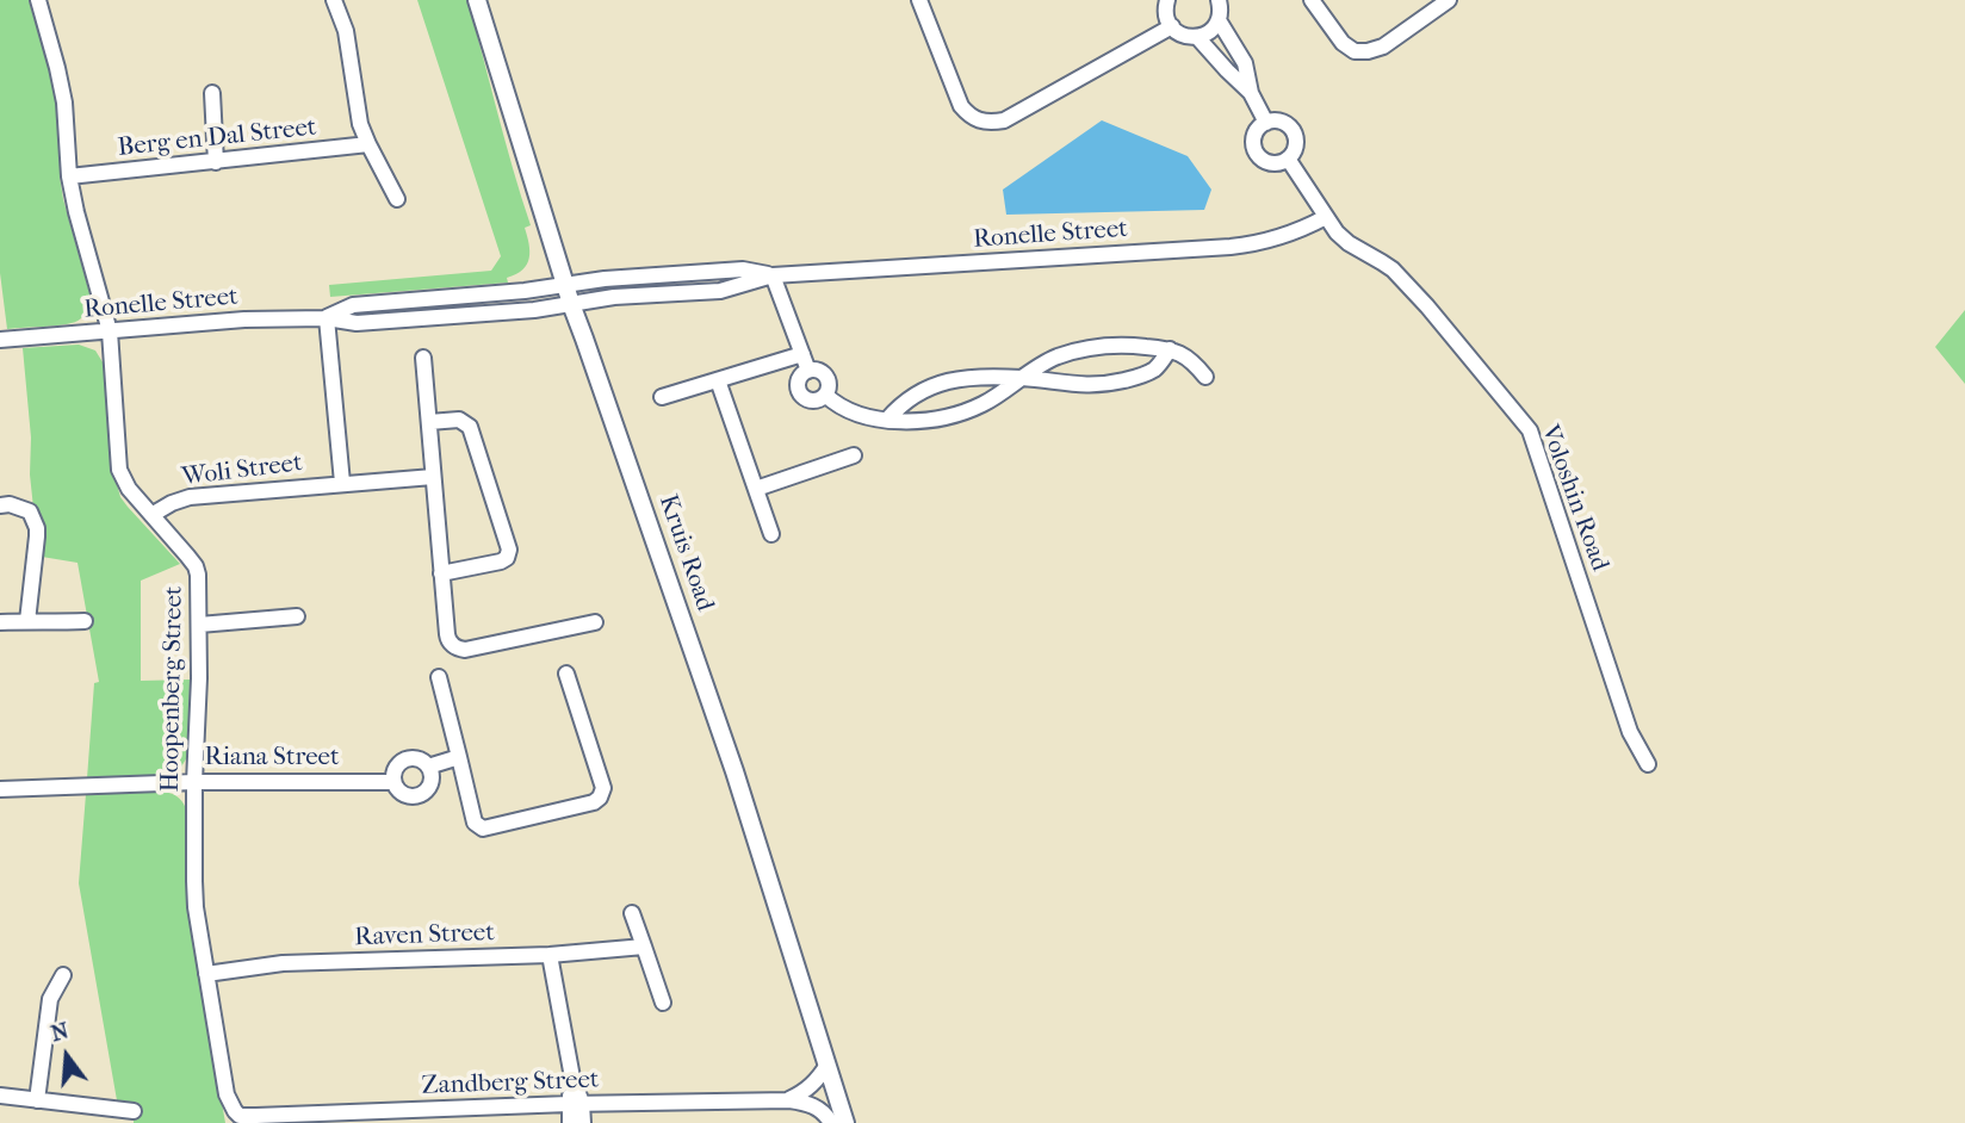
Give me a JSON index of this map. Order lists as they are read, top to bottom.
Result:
{
  "streets": {
    "street": [
      "Berg en Dal Street",
      "Ronelle Street",
      "Woli Street",
      "Voloshin Road",
      "Kruis Road",
      "Hoopenberg Street",
      "Riana Street",
      "Raven Street",
      "Zandberg Street"
    ]
  },
  "crossings": [
    ["Berg en Dal Street", "Hoopenberg Street"],
    ["Ronelle Street", "Woli Street"],
    ["Ronelle Street", "Voloshin Road"],
    ["Ronelle Street", "Kruis Road"],
    ["Ronelle Street", "Hoopenberg Street"],
    ["Woli Street", "Hoopenberg Street"],
    ["Hoopenberg Street", "Riana Street"],
    ["Hoopenberg Street", "Raven Street"],
    ["Hoopenberg Street", "Zandberg Street"]
  ],
  "north": "top"
}
